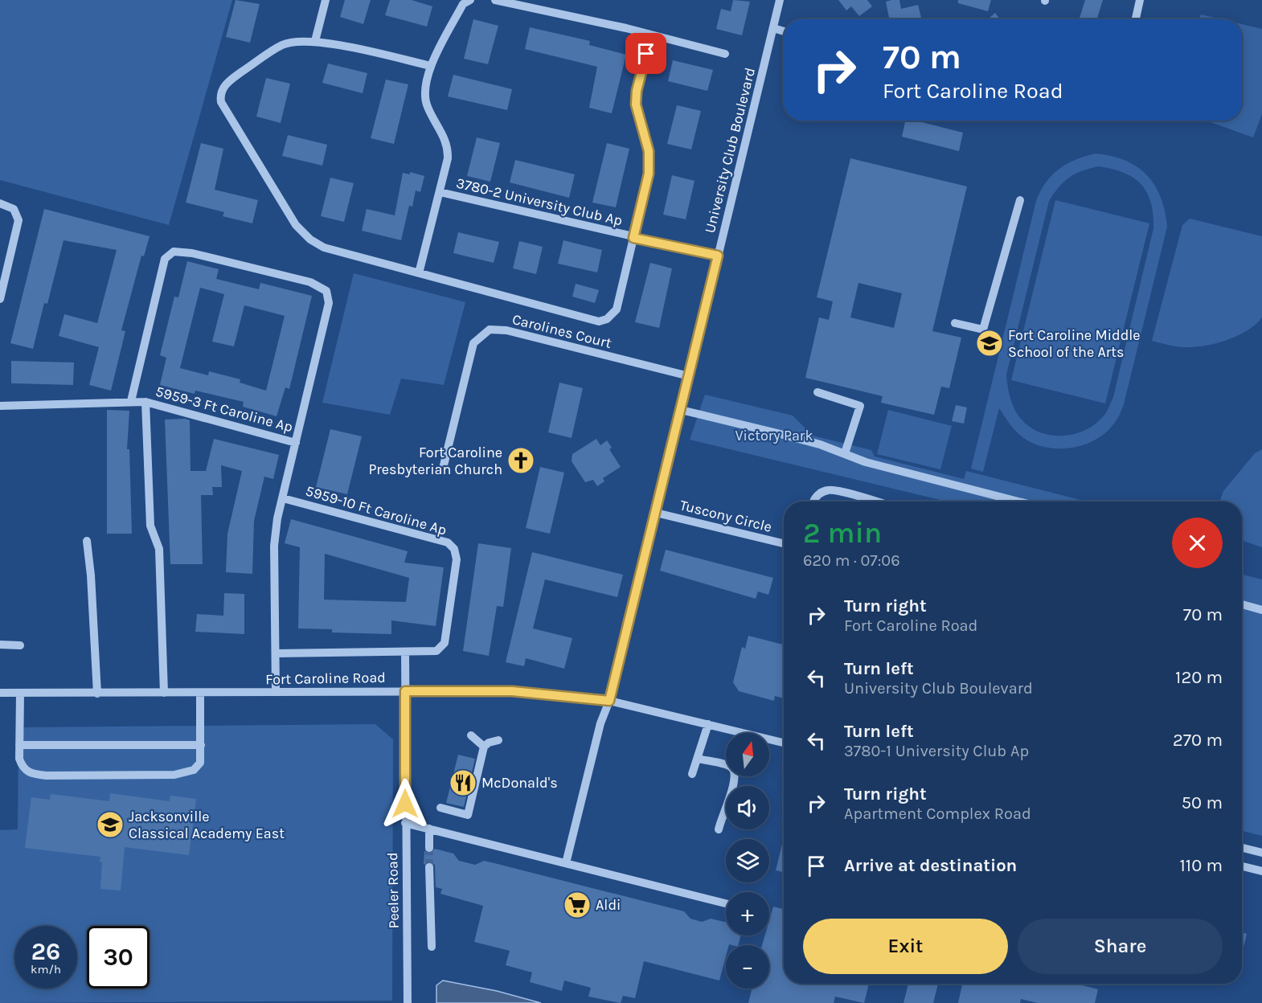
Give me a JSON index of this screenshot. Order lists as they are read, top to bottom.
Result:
{
  "streets": {
    "street": [
      "University Club Boulevard",
      "3780-2 University Club Ap",
      "Carolines Court",
      "5959-3 Ft Caroline Ap",
      "5959-10 Ft Caroline Ap",
      "Tuscony Circle",
      "Fort Caroline Road",
      "Peeler Road"
    ]
  },
  "crossings": [
    ["University Club Boulevard", "3780-2 University Club Ap"],
    ["University Club Boulevard", "Carolines Court"],
    ["University Club Boulevard", "Tuscony Circle"],
    ["University Club Boulevard", "Fort Caroline Road"],
    ["5959-10 Ft Caroline Ap", "Peeler Road"],
    ["Fort Caroline Road", "Peeler Road"]
  ],
  "parks": ["Victory Park"],
  "places": {
    "school or university": ["Fort Caroline Middle School of the Arts", "Jacksonville Classical Academy East"],
    "church": ["Fort Caroline Presbyterian Church"],
    "restaurant": ["McDonald's"],
    "supermarket": ["Aldi"]
  },
  "north": "top",
  "page": {
    "turn": ["70 m", "Fort Caroline Road"],
    "heading": ["2 min", "620 m · 07:06"],
    "list": [
      {
        "name": "Turn right",
        "note": "Fort Caroline Road",
        "value": "70 m"
      },
      {
        "name": "Turn left",
        "note": "University Club Boulevard",
        "value": "120 m"
      },
      {
        "name": "Turn left",
        "note": "3780-1 University Club Ap",
        "value": "270 m"
      },
      {
        "name": "Turn right",
        "note": "Apartment Complex Road",
        "value": "50 m"
      },
      {
        "name": "Arrive at destination",
        "value": "110 m"
      }
    ],
    "map_buttons": ["+", "−"],
    "buttons": ["Exit", "Share"],
    "speed": "26 km/h",
    "limit": "30"
  }
}
